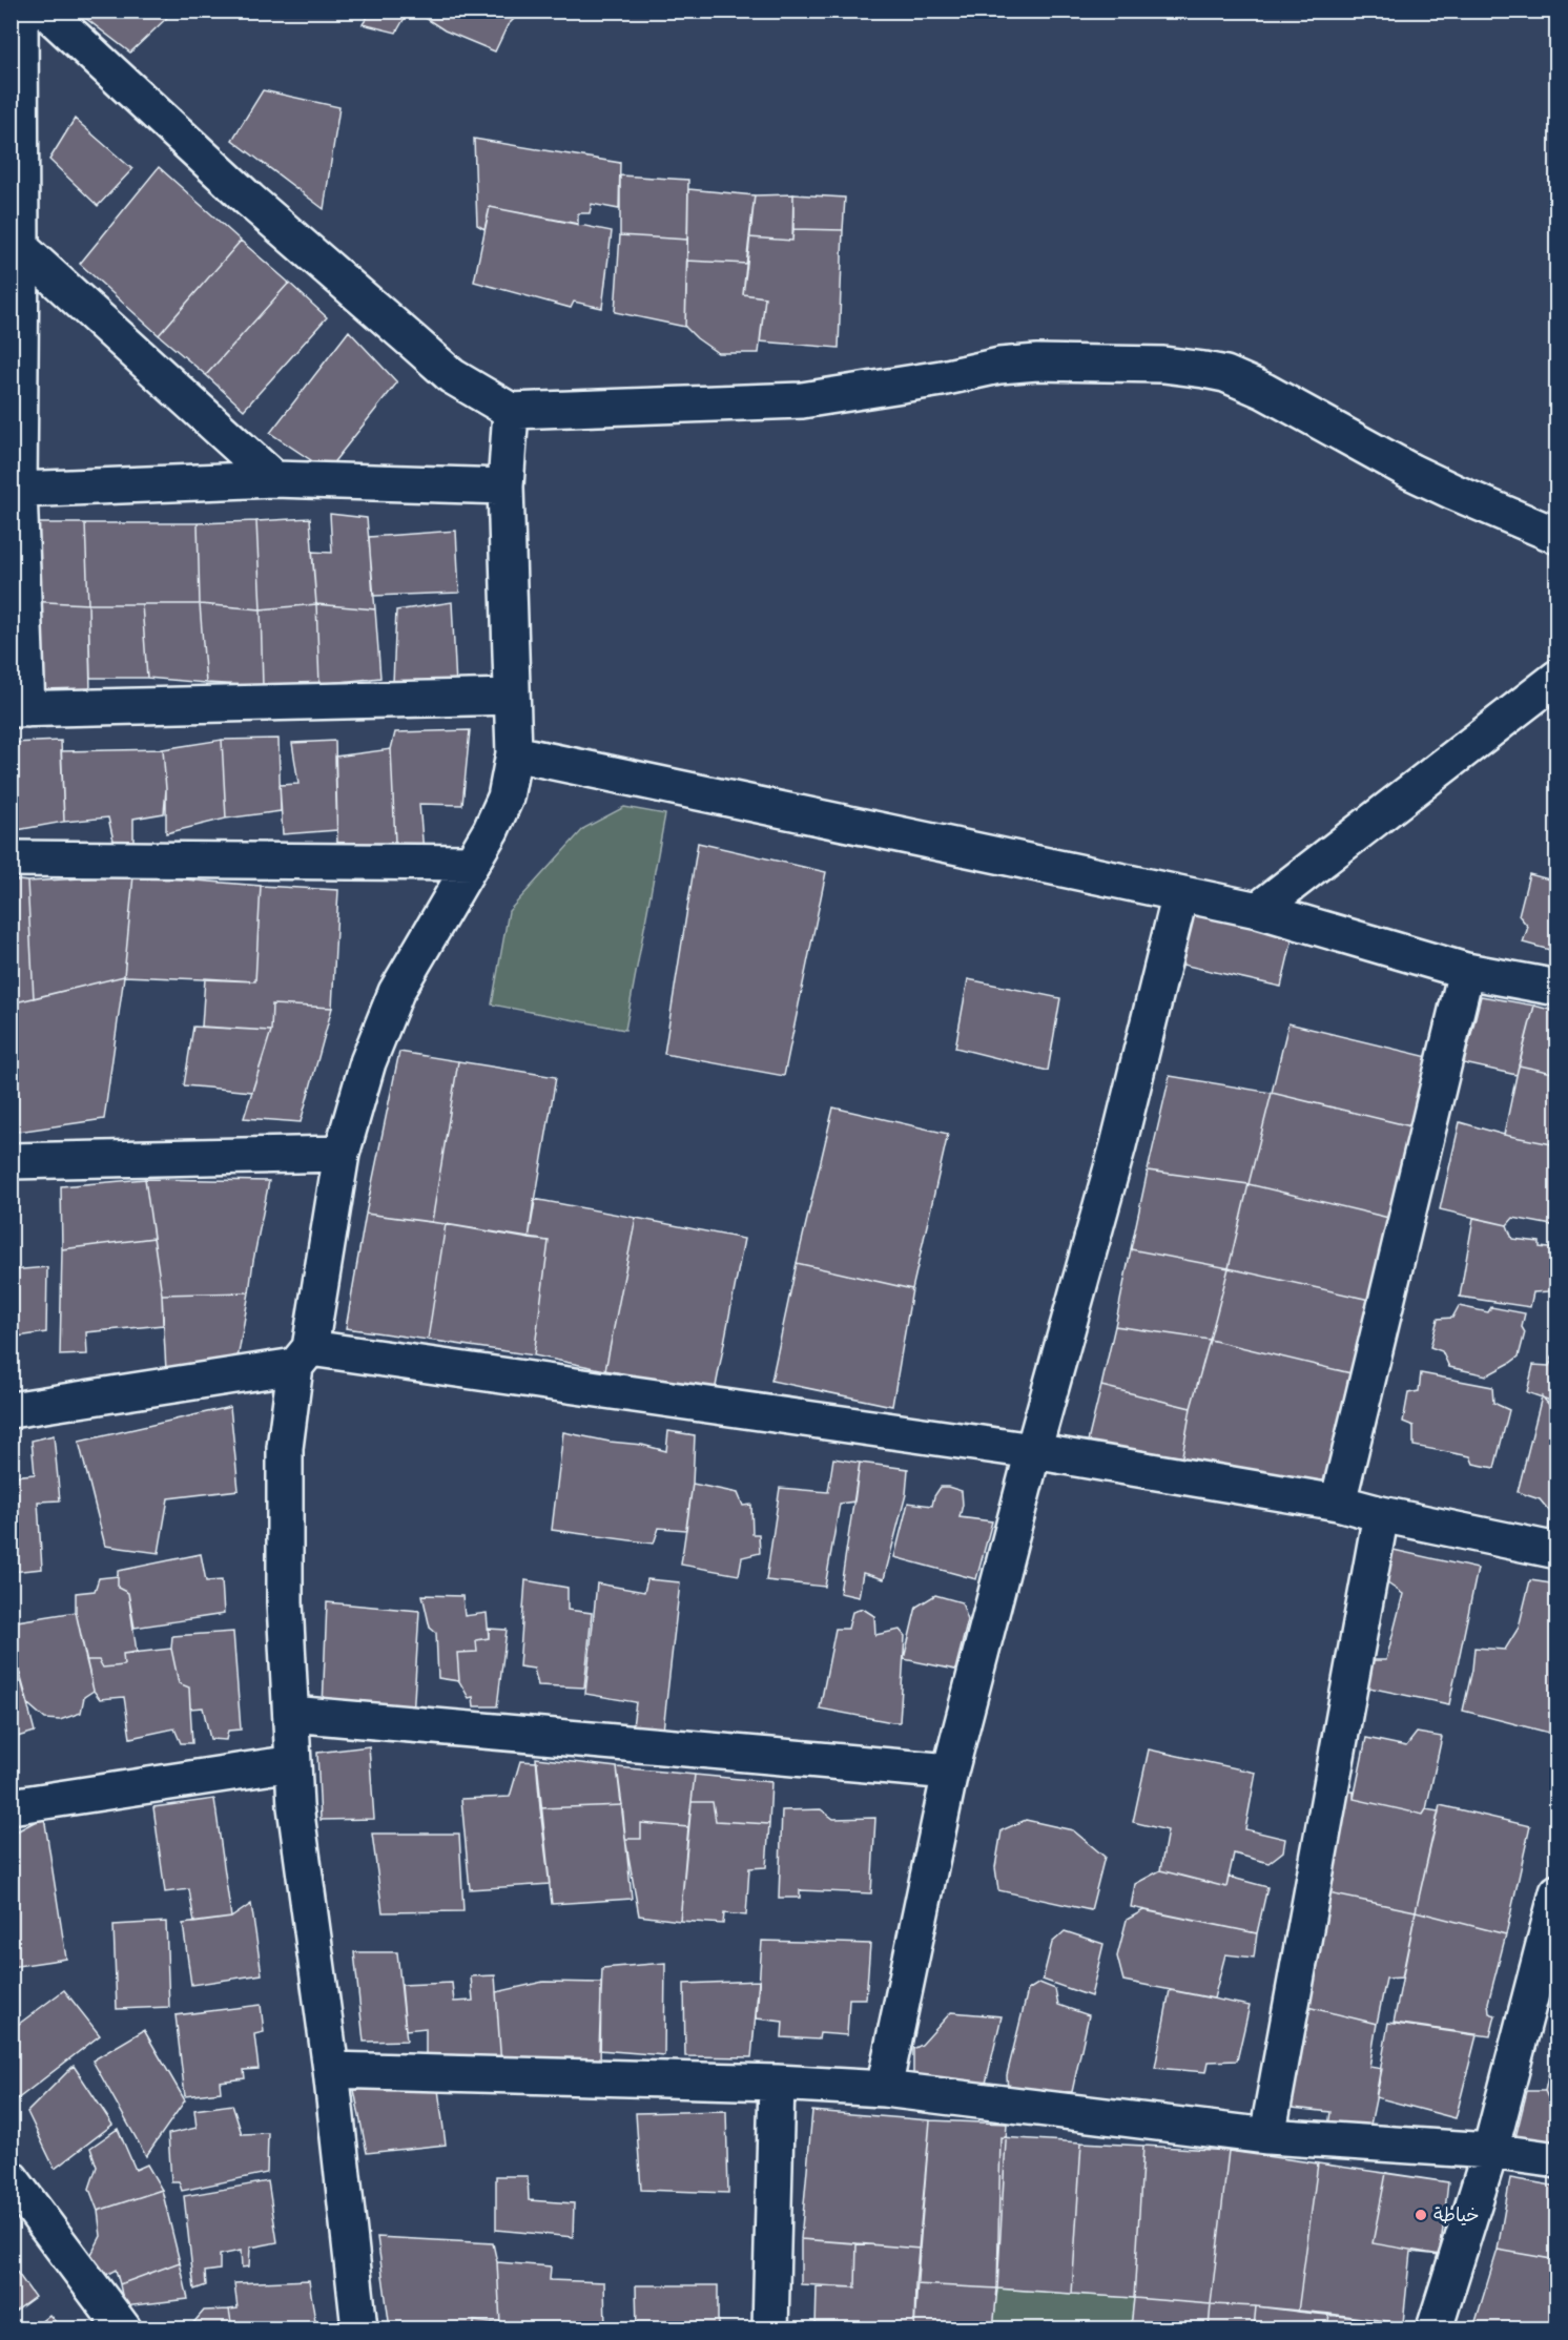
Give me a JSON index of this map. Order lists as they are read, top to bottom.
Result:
{
  "places": ["خياطة"]
}
